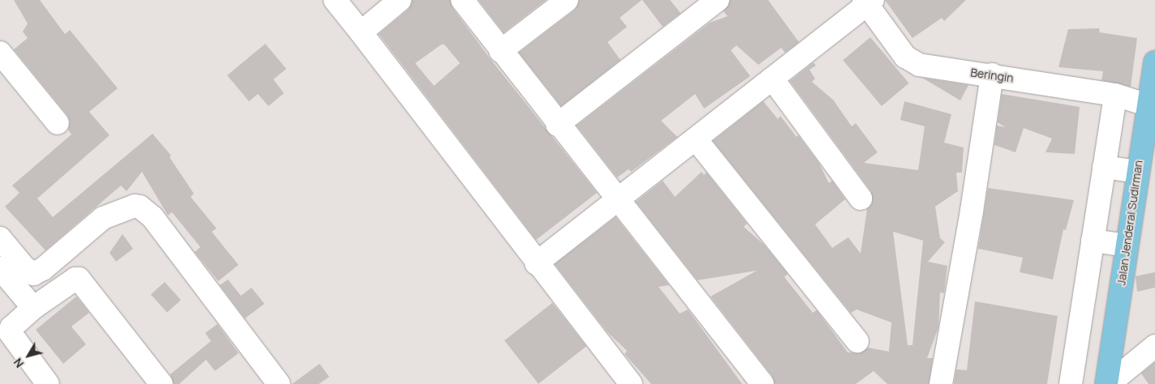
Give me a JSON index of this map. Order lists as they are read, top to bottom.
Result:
{
  "streets": {
    "main road": ["Jalan Jenderal Sudirman"],
    "street": ["Beringin"]
  },
  "crossings": [
    ["Beringin", "Jalan Jenderal Sudirman"]
  ],
  "north": "bottom left"
}
